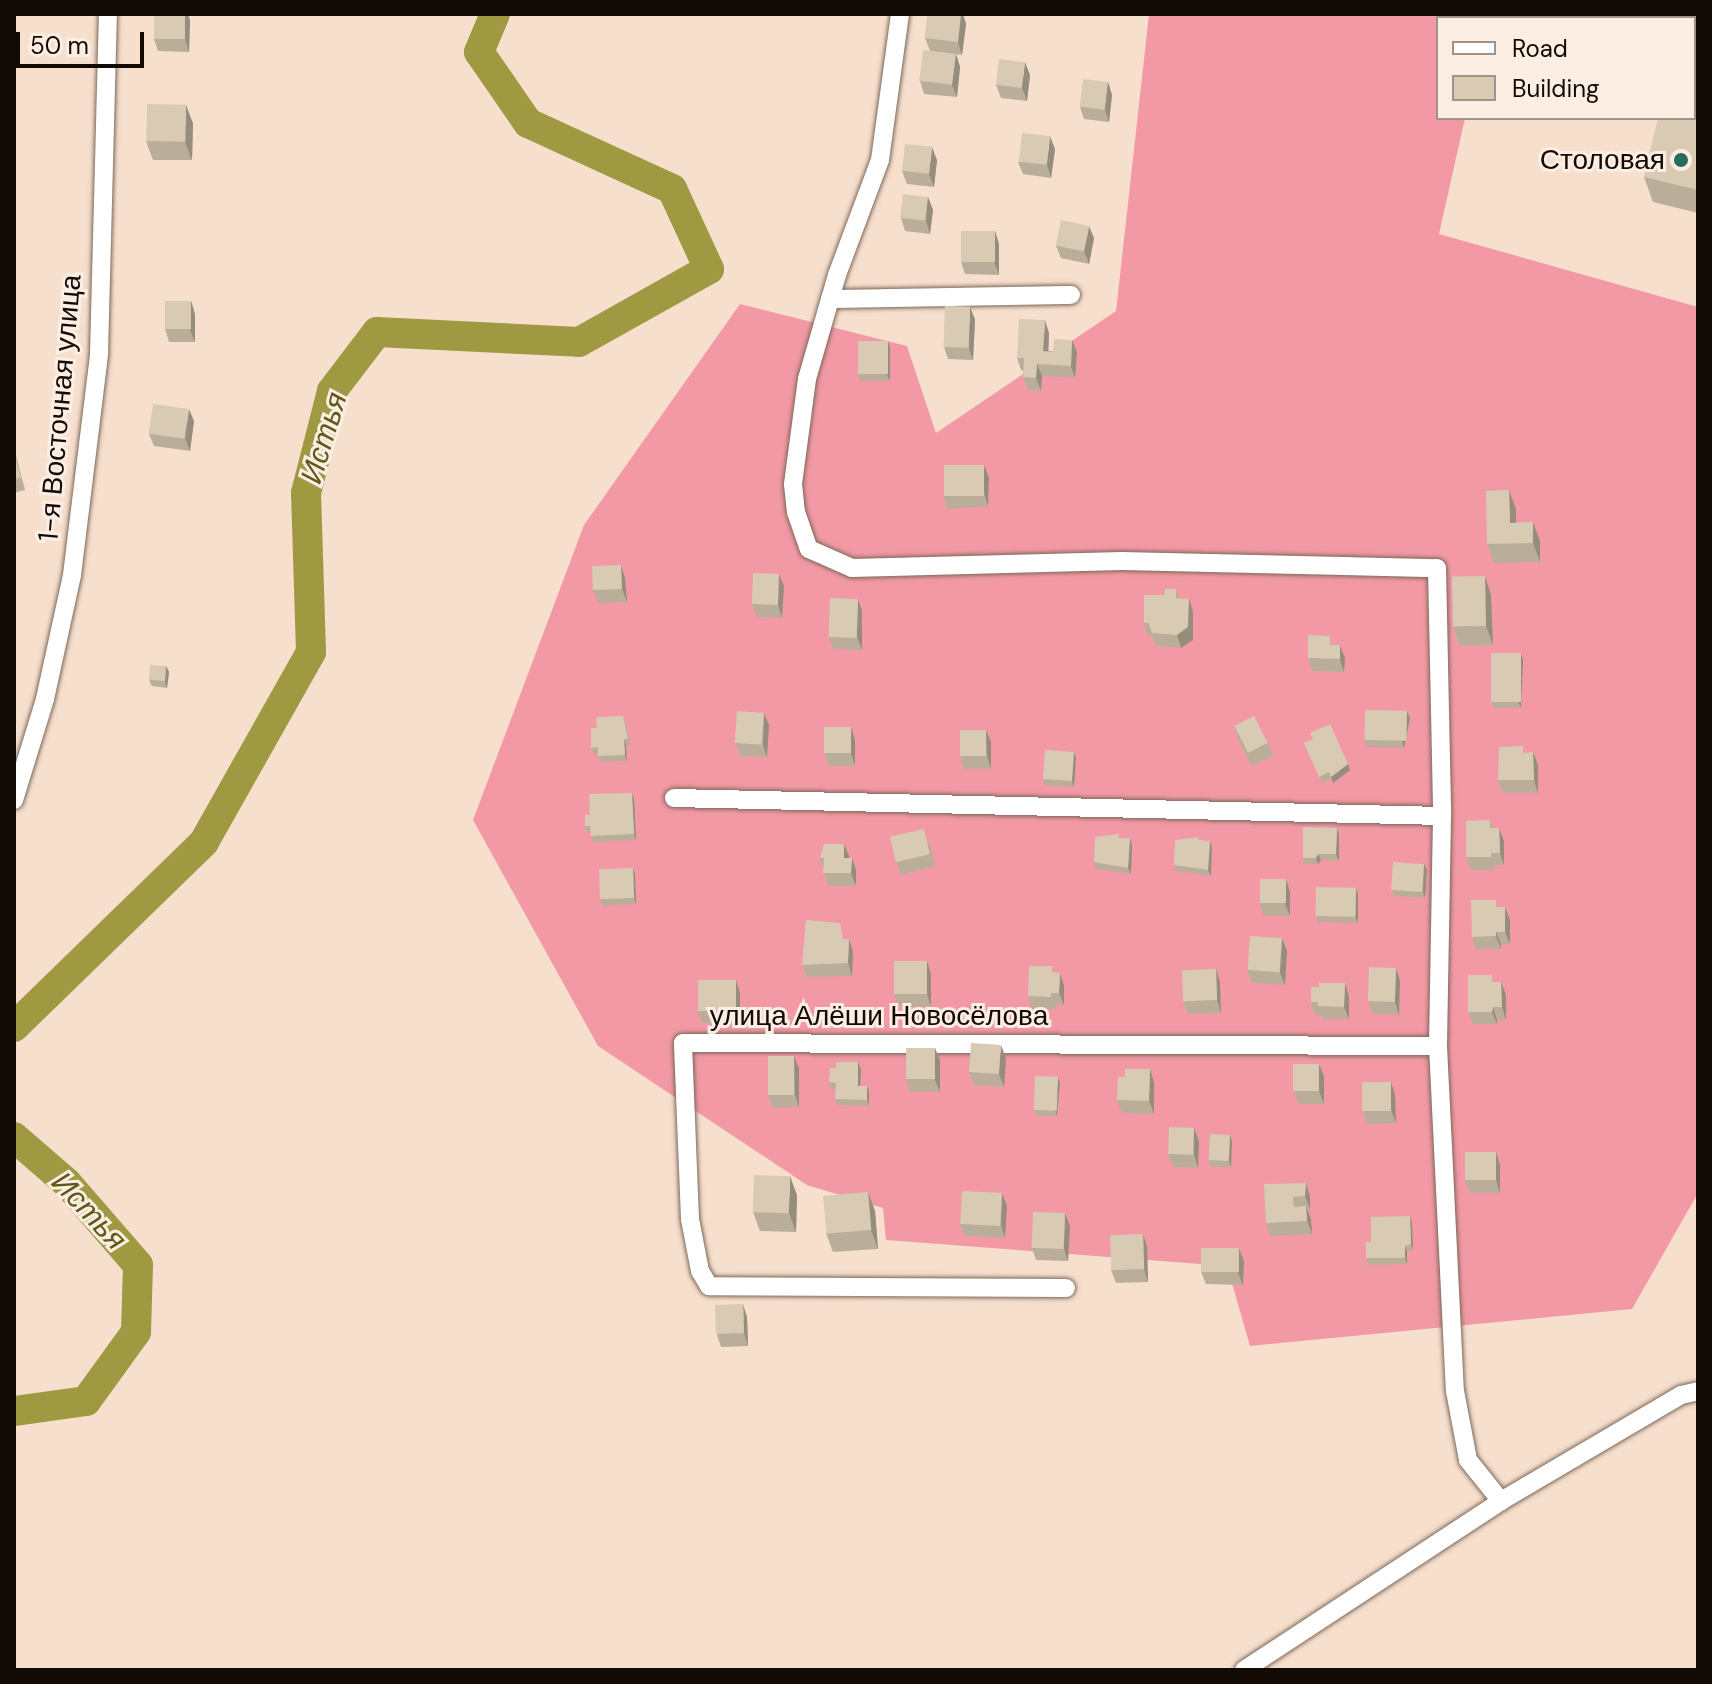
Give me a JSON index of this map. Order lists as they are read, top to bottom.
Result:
{
  "streets": {
    "street": ["1-я Восточная улица", "улица Алёши Новосёлова"]
  },
  "water": ["Истья"],
  "places": ["Столовая"],
  "legend": ["Road", "Building"],
  "scale_bar": "50 m"
}
